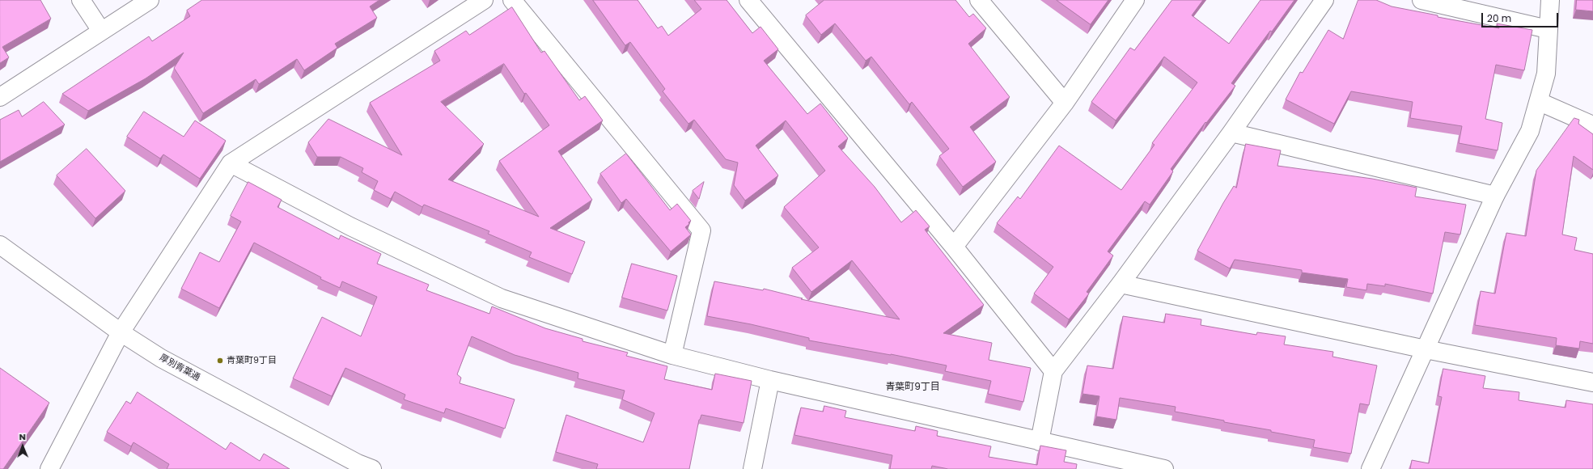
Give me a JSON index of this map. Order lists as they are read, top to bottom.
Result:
{
  "streets": {
    "street": ["厚別青葉通"]
  },
  "districts": ["青葉町9丁目"],
  "places": ["青葉町9丁目"],
  "scale_bar": "20 m",
  "north": "top"
}
